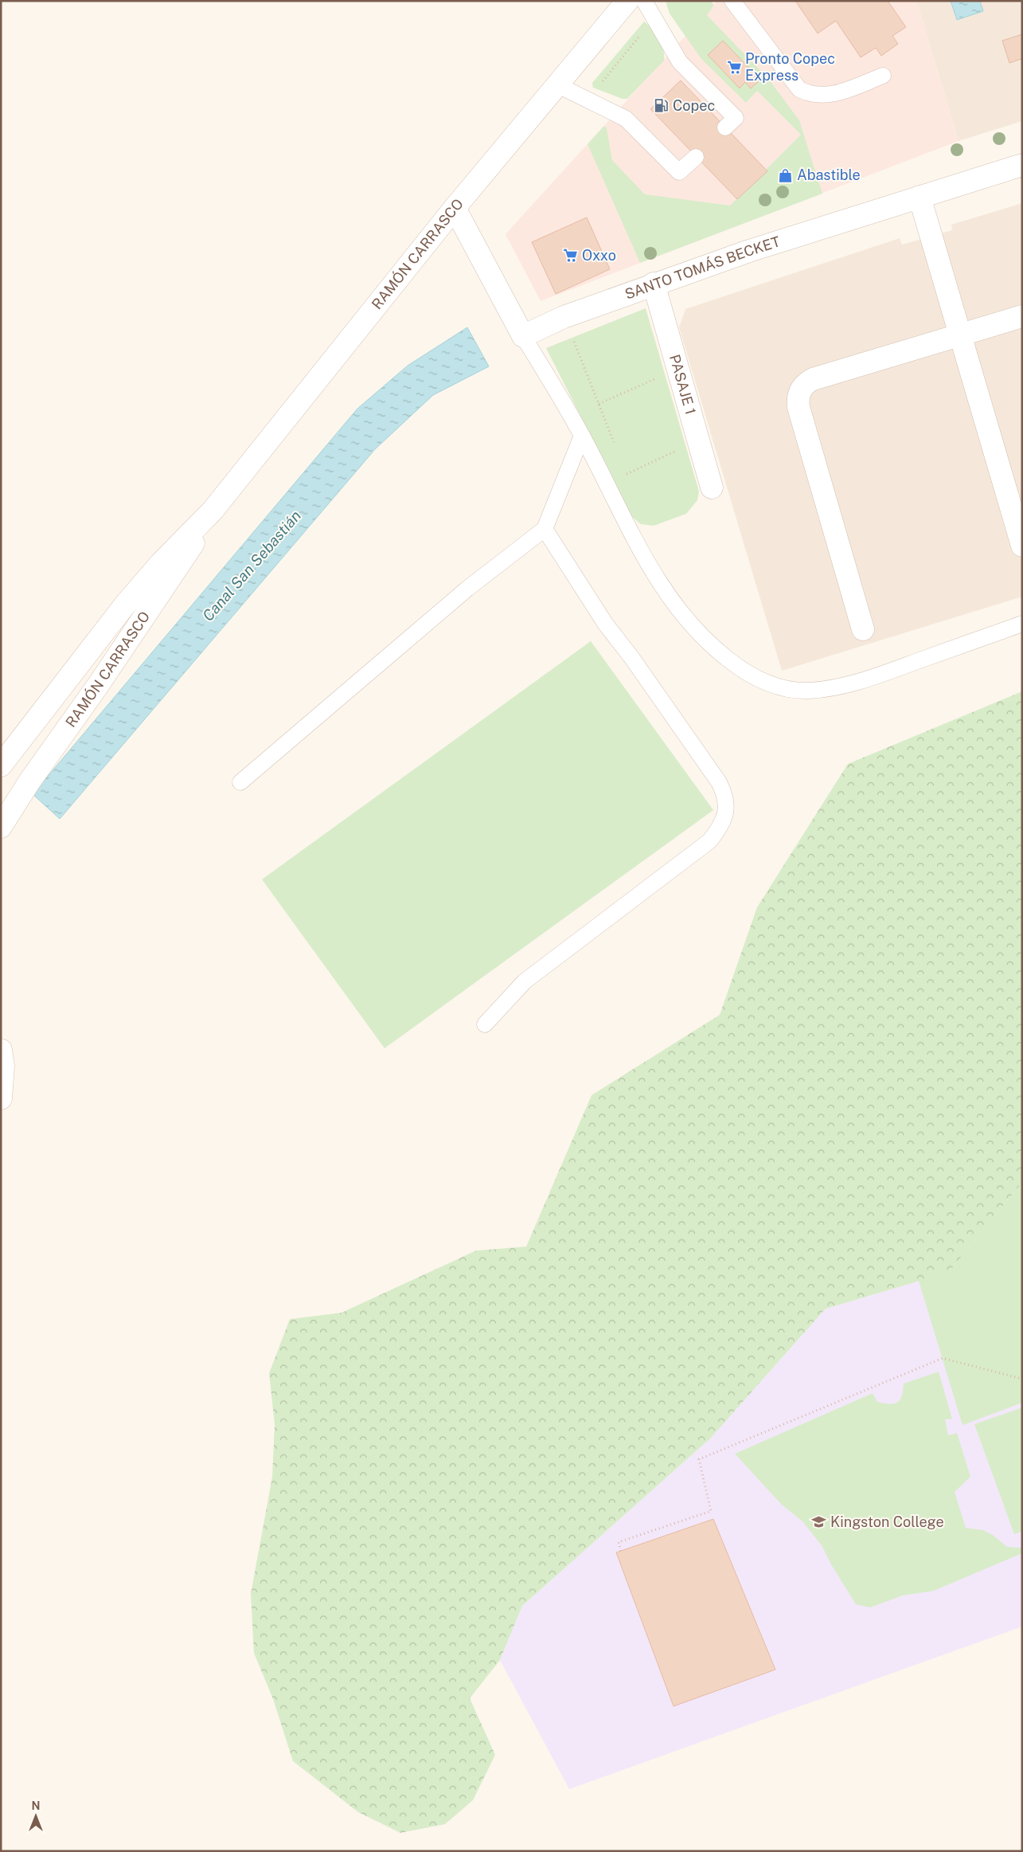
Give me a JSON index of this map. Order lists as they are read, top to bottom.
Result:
{
  "streets": {
    "street": ["RAMÓN CARRASCO", "SANTO TOMÁS BECKET", "PASAJE 1"]
  },
  "crossings": [
    ["SANTO TOMÁS BECKET", "PASAJE 1"]
  ],
  "water": ["Canal San Sebastián"],
  "places": {
    "supermarket": ["Pronto Copec Express", "Oxxo"],
    "fuel station": ["Copec"],
    "shop": ["Abastible"],
    "school or university": ["Kingston College"]
  },
  "north": "top"
}
